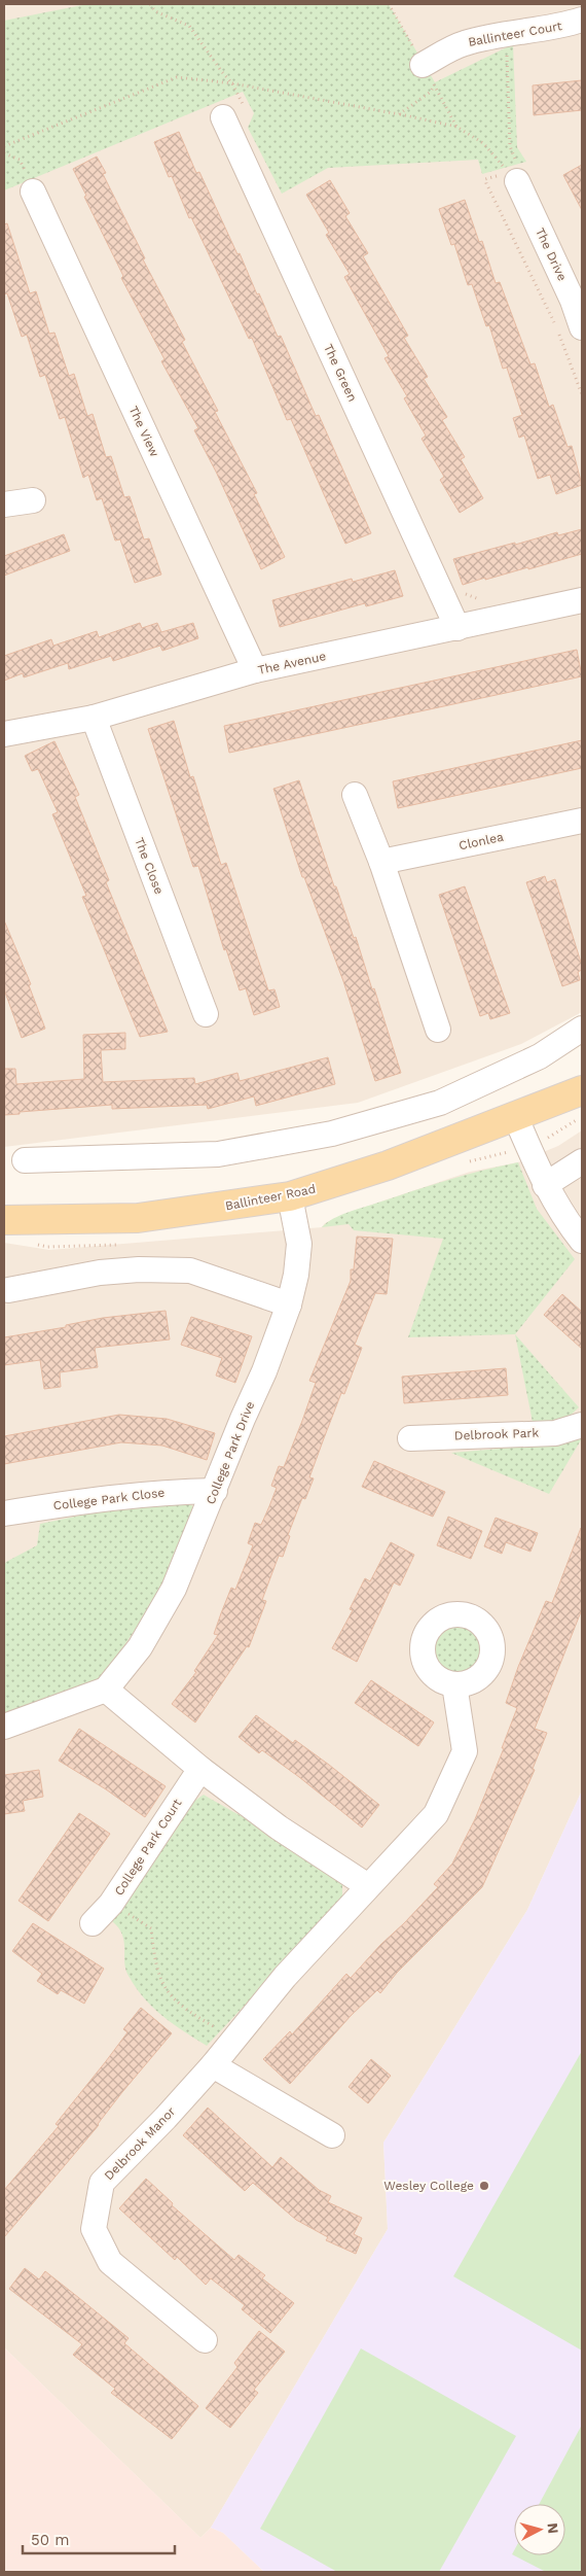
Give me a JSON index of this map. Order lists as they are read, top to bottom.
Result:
{
  "streets": {
    "main road": ["Ballinteer Road"],
    "street": [
      "Ballinteer Court",
      "The Drive",
      "The Green",
      "The View",
      "The Avenue",
      "Clonlea",
      "The Close",
      "Delbrook Park",
      "College Park Drive",
      "College Park Close",
      "College Park Court",
      "Delbrook Manor"
    ]
  },
  "crossings": [
    ["The Green", "The Avenue"],
    ["The View", "The Avenue"],
    ["The Avenue", "The Close"],
    ["Ballinteer Road", "College Park Drive"],
    ["College Park Drive", "College Park Close"]
  ],
  "places": ["Wesley College"],
  "scale_bar": "50 m",
  "north": "right"
}
